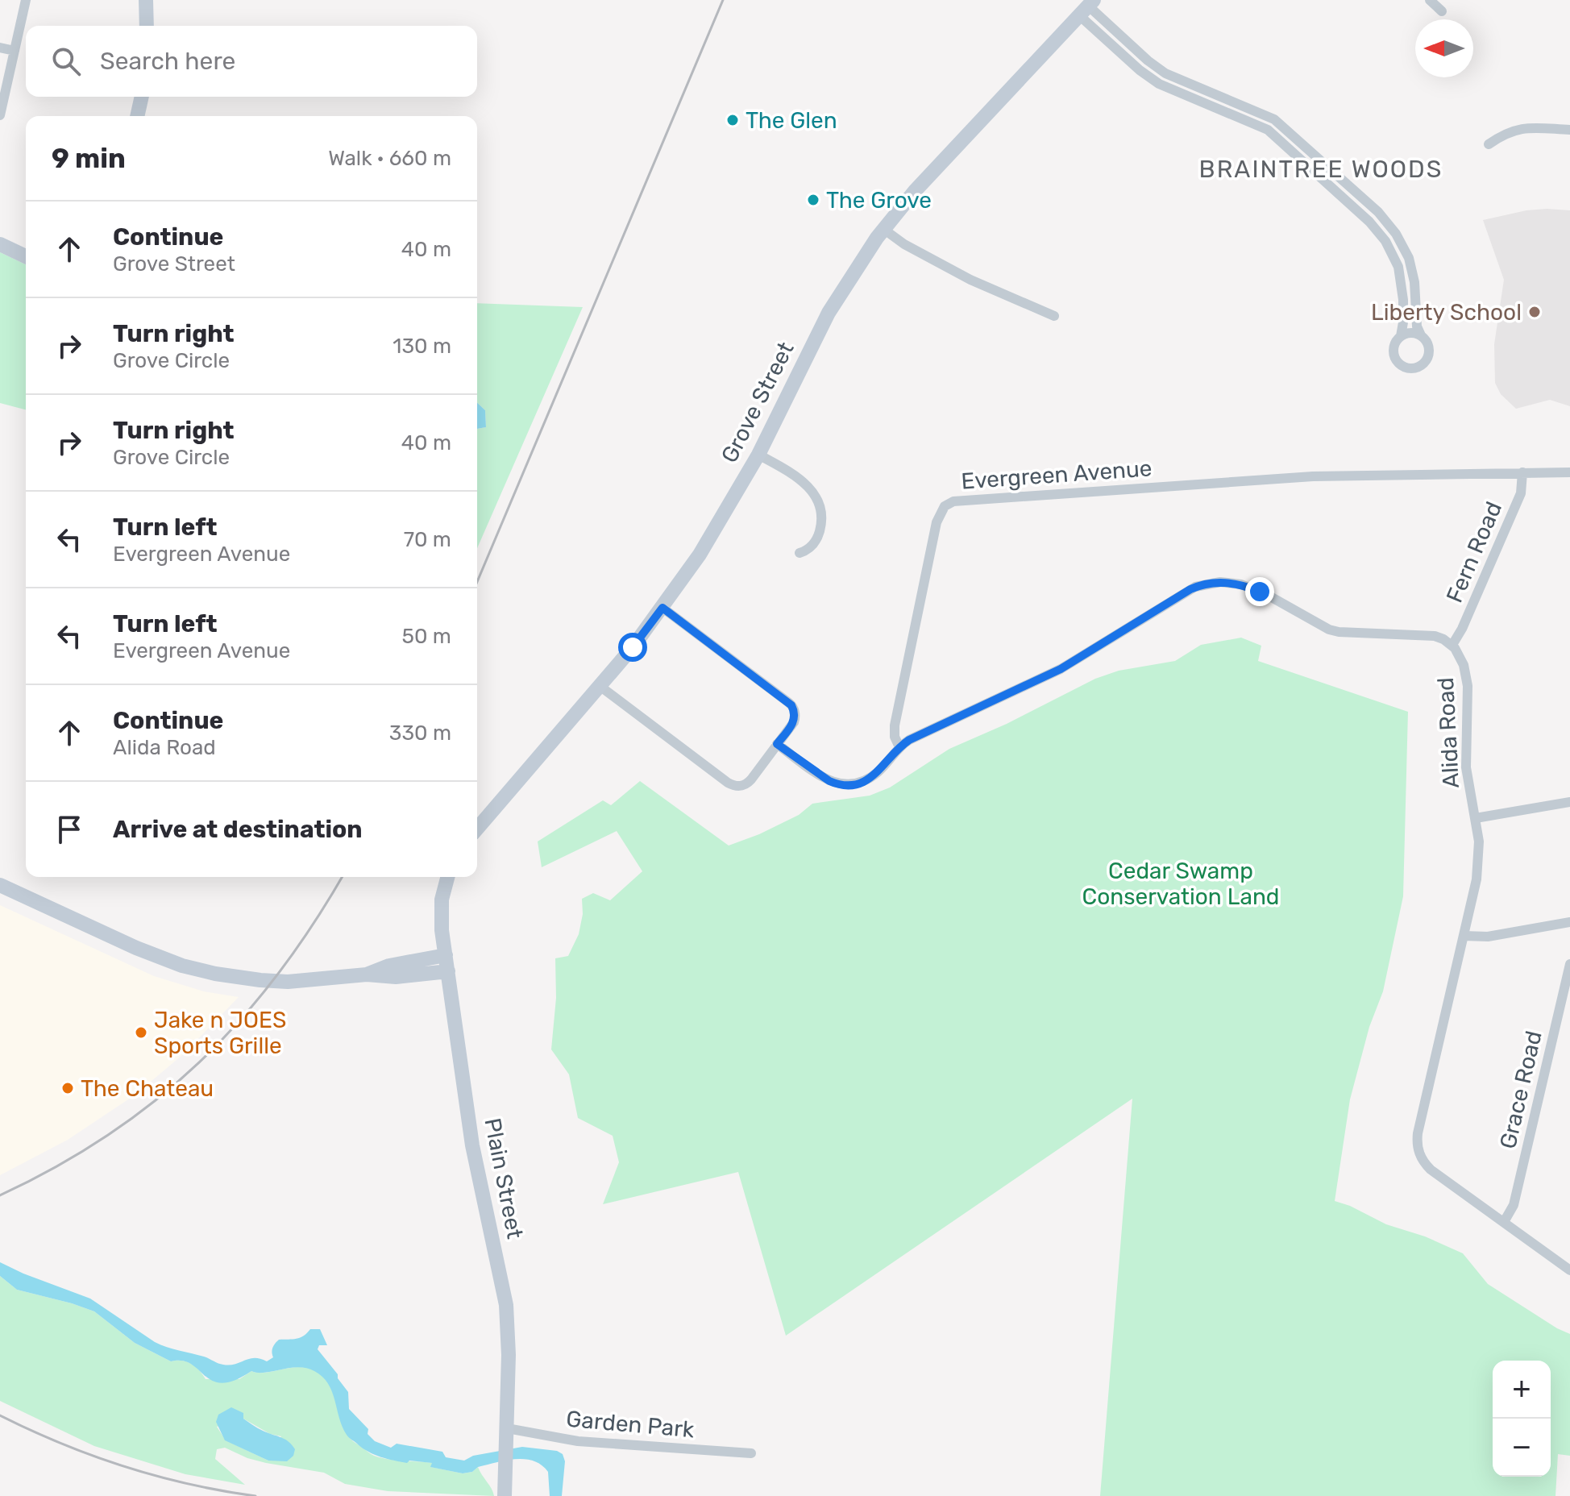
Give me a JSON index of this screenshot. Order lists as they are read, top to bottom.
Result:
{
  "streets": {
    "main road": ["Grove Street", "Plain Street"],
    "street": [
      "Evergreen Avenue",
      "Fern Road",
      "Alida Road",
      "Grace Road",
      "Garden Park"
    ]
  },
  "crossings": [
    ["Evergreen Avenue", "Fern Road"],
    ["Evergreen Avenue", "Alida Road"],
    ["Fern Road", "Alida Road"],
    ["Alida Road", "Grace Road"],
    ["Plain Street", "Garden Park"]
  ],
  "districts": ["BRAINTREE WOODS"],
  "parks": ["Cedar Swamp Conservation Land"],
  "places": [
    "The Glen",
    "The Grove",
    "Liberty School",
    "Jake n JOES Sports Grille",
    "The Chateau"
  ],
  "north": "left",
  "page": {
    "search": "Search here",
    "heading": ["9 min", "Walk · 660 m"],
    "list": [
      ["Continue", "Grove Street", "40 m"],
      ["Turn right", "Grove Circle", "130 m"],
      ["Turn right", "Grove Circle", "40 m"],
      ["Turn left", "Evergreen Avenue", "70 m"],
      ["Turn left", "Evergreen Avenue", "50 m"],
      ["Continue", "Alida Road", "330 m"],
      "Arrive at destination"
    ],
    "map_buttons": ["+", "−"]
  }
}
